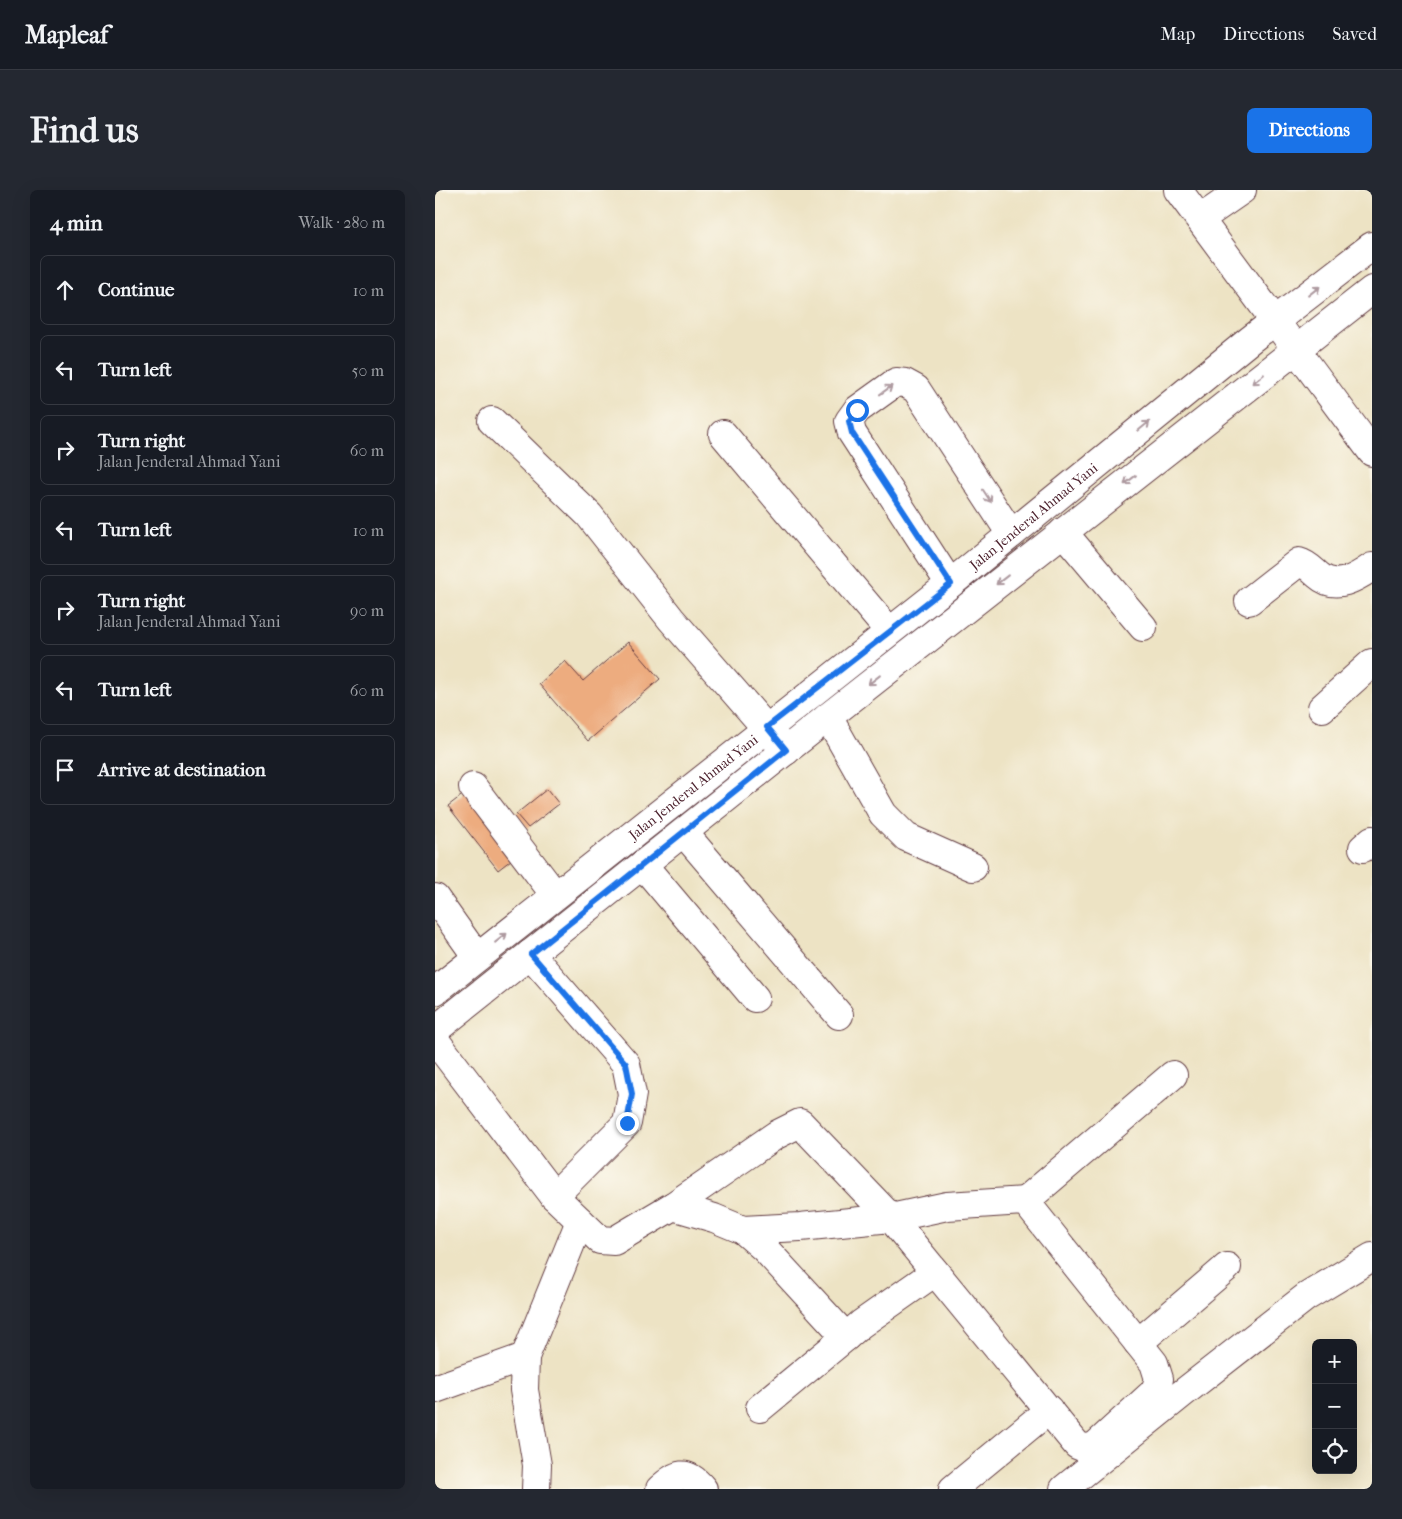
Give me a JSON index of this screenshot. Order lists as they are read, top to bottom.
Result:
{
  "streets": {
    "main road": ["Jalan Jenderal Ahmad Yani"]
  },
  "page": {
    "header": "Mapleaf",
    "nav": ["Map", "Directions", "Saved"],
    "buttons": "Directions",
    "title": "Find us",
    "heading": ["4 min", "Walk · 280 m"],
    "list": [
      ["Continue", "10 m"],
      ["Turn left", "50 m"],
      ["Turn right", "Jalan Jenderal Ahmad Yani", "60 m"],
      ["Turn left", "10 m"],
      ["Turn right", "Jalan Jenderal Ahmad Yani", "90 m"],
      ["Turn left", "60 m"],
      "Arrive at destination"
    ],
    "map_buttons": ["+", "−"]
  }
}
